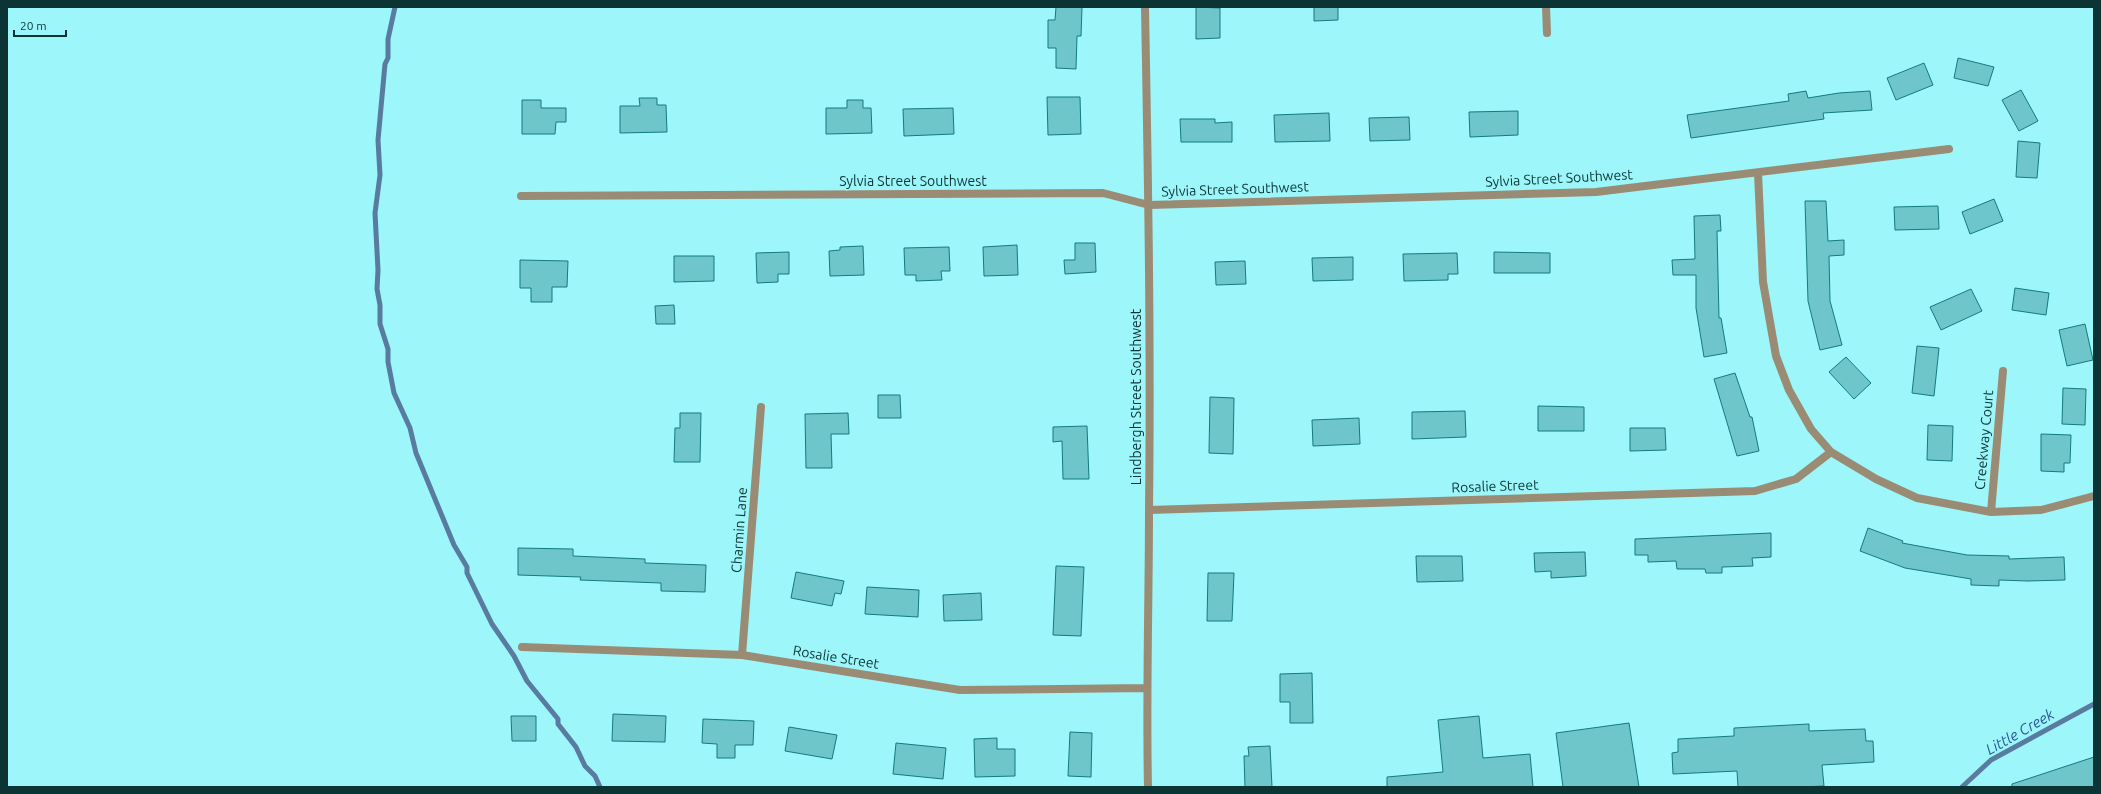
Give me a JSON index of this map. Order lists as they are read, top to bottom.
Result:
{
  "streets": {
    "street": [
      "Sylvia Street Southwest",
      "Lindbergh Street Southwest",
      "Creekway Court",
      "Rosalie Street",
      "Charmin Lane"
    ]
  },
  "crossings": [
    ["Sylvia Street Southwest", "Lindbergh Street Southwest"],
    ["Lindbergh Street Southwest", "Rosalie Street"],
    ["Rosalie Street", "Charmin Lane"]
  ],
  "water": ["Little Creek"],
  "scale_bar": "20 m"
}
